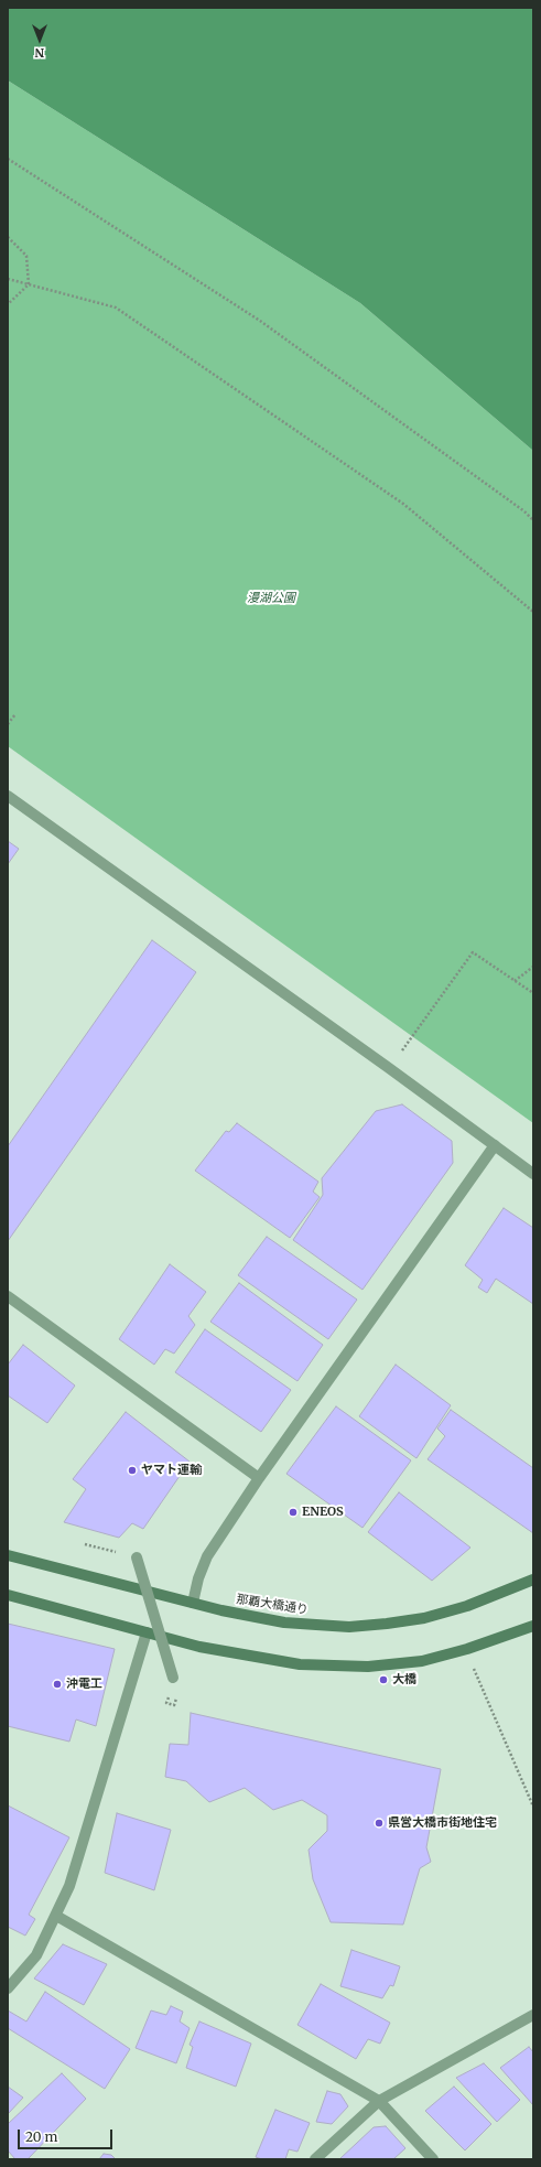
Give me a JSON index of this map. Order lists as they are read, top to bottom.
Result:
{
  "streets": {
    "main road": ["那覇大橋通り"]
  },
  "parks": ["漫湖公園"],
  "places": [
    "ヤマト運輸",
    "ENEOS",
    "大橋",
    "沖電工",
    "県営大橋市街地住宅"
  ],
  "scale_bar": "20 m",
  "north": "bottom"
}
